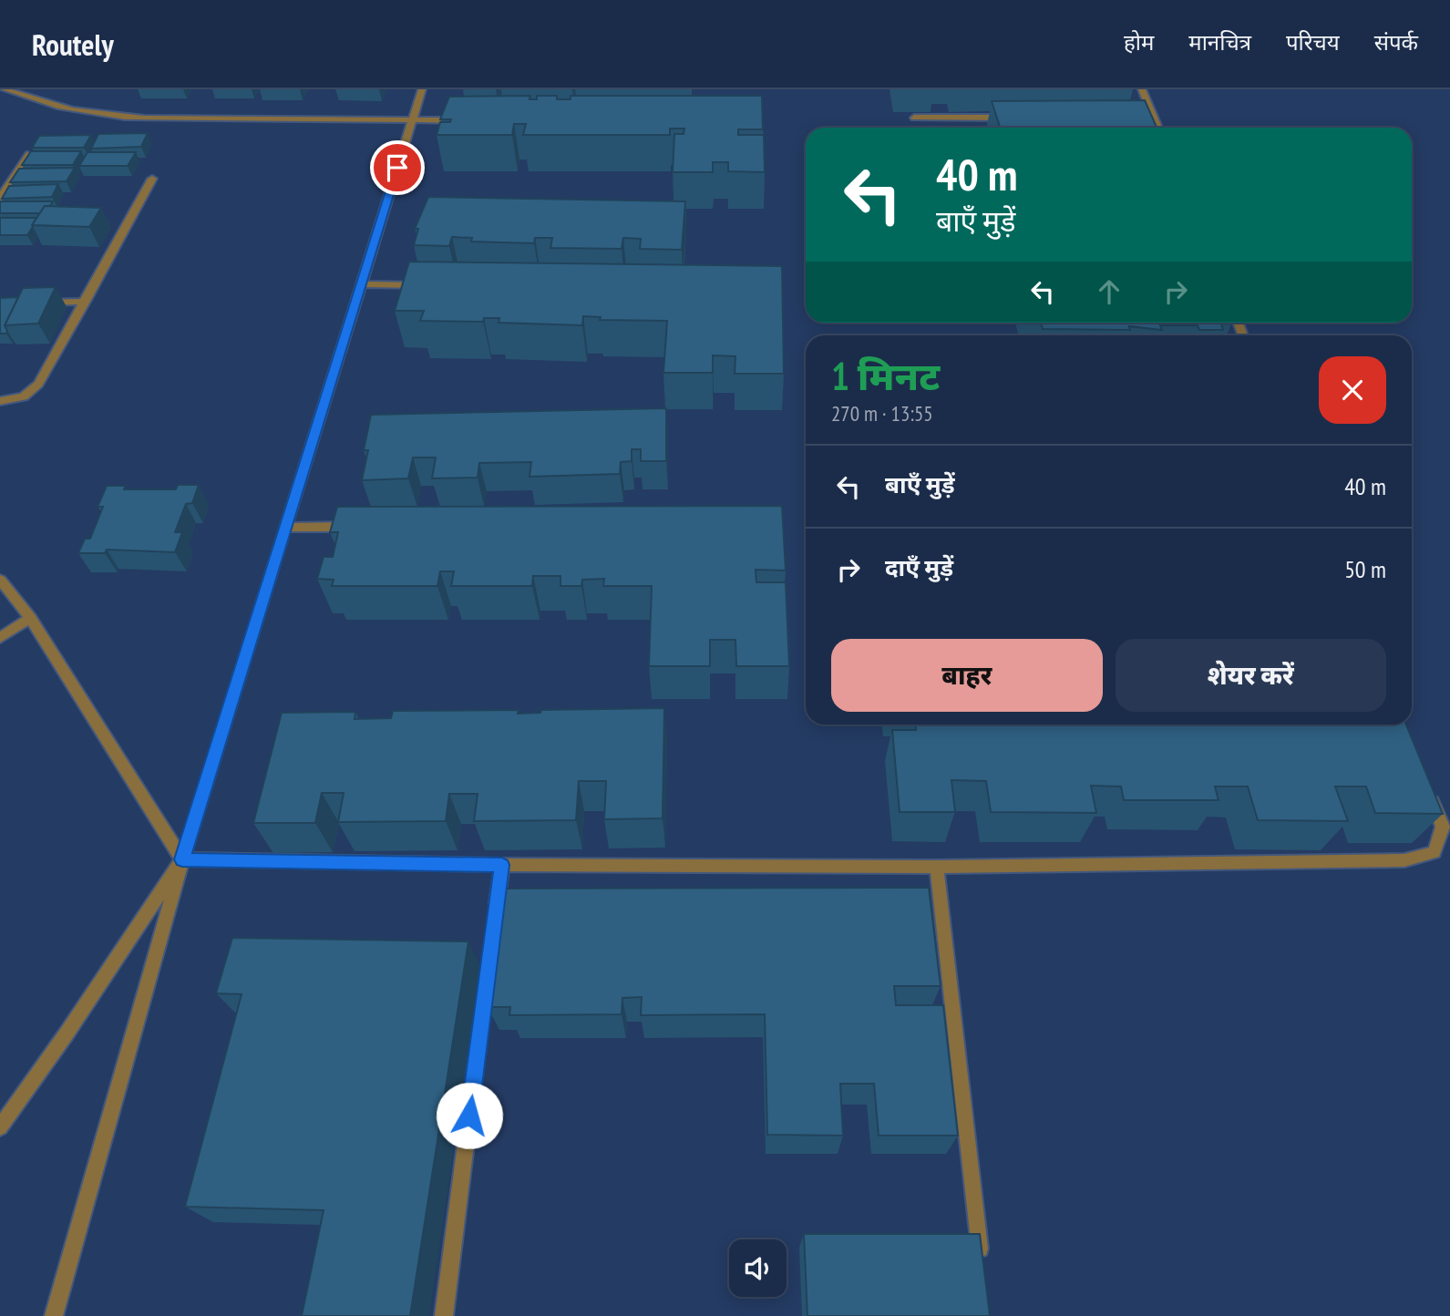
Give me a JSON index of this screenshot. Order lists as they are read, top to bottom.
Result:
{
  "page": {
    "header": "Routely",
    "nav": [
      "होम",
      "मानचित्र",
      "परिचय",
      "संपर्क"
    ],
    "turn": ["40 m", "बाएँ मुड़ें"],
    "heading": ["1 मिनट", "270 m · 13:55"],
    "list": [
      {
        "name": "बाएँ मुड़ें",
        "value": "40 m"
      },
      {
        "name": "दाएँ मुड़ें",
        "value": "50 m"
      }
    ],
    "buttons": ["बाहर", "शेयर करें"]
  }
}
